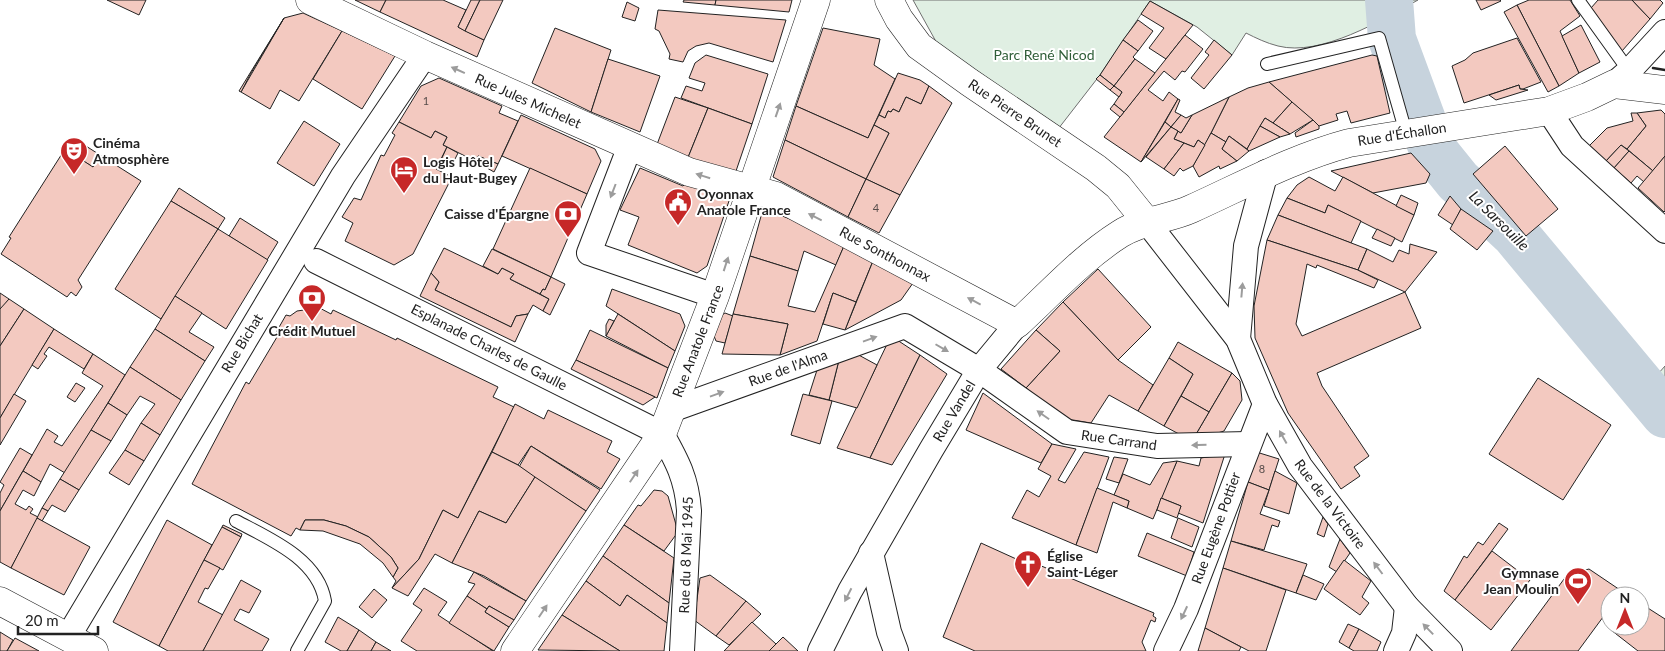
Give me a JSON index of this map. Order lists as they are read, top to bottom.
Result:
{
  "streets": {
    "main road": [
      "Rue Jules Michelet",
      "Rue Pierre Brunet",
      "Rue d'Échallon",
      "Rue Sonthonnax",
      "Rue Anatole France",
      "Rue Vandel"
    ],
    "street": [
      "Rue Bichat",
      "Esplanade Charles de Gaulle",
      "Rue de l'Alma",
      "Rue Carrand",
      "Rue de la Victoire",
      "Rue Eugène Pottier",
      "Rue du 8 Mai 1945"
    ]
  },
  "crossings": [
    ["Rue Jules Michelet", "Rue Sonthonnax"],
    ["Rue Jules Michelet", "Rue Anatole France"],
    ["Rue Jules Michelet", "Rue Bichat"],
    ["Rue Pierre Brunet", "Rue d'Échallon"],
    ["Rue Pierre Brunet", "Rue Vandel"],
    ["Rue Pierre Brunet", "Rue de la Victoire"],
    ["Rue d'Échallon", "Rue Vandel"],
    ["Rue d'Échallon", "Rue de la Victoire"],
    ["Rue Sonthonnax", "Rue Anatole France"],
    ["Rue Sonthonnax", "Rue Vandel"],
    ["Rue Anatole France", "Esplanade Charles de Gaulle"],
    ["Rue Anatole France", "Rue de l'Alma"],
    ["Rue Anatole France", "Rue du 8 Mai 1945"],
    ["Esplanade Charles de Gaulle", "Rue de l'Alma"],
    ["Esplanade Charles de Gaulle", "Rue du 8 Mai 1945"],
    ["Rue de l'Alma", "Rue Carrand"],
    ["Rue de l'Alma", "Rue du 8 Mai 1945"],
    ["Rue Vandel", "Rue Carrand"],
    ["Rue Vandel", "Rue de la Victoire"],
    ["Rue Carrand", "Rue Eugène Pottier"],
    ["Rue de la Victoire", "Rue Eugène Pottier"]
  ],
  "one_way": [
    "Rue Jules Michelet",
    "Rue Sonthonnax",
    "Rue Anatole France",
    "Rue de l'Alma",
    "Rue Eugène Pottier"
  ],
  "water": ["La Sarsouille"],
  "parks": ["Parc René Nicod"],
  "places": {
    "theatre": ["Cinéma Atmosphère"],
    "hotel": ["Logis Hôtel du Haut-Bugey"],
    "public building": ["Oyonnax Anatole France"],
    "bank": ["Caisse d'Épargne", "Crédit Mutuel"],
    "church": ["Église Saint-Léger"],
    "sports": ["Gymnase Jean Moulin"]
  },
  "house_numbers": ["1", "4", "8"],
  "scale_bar": "20 m",
  "north": "top"
}
